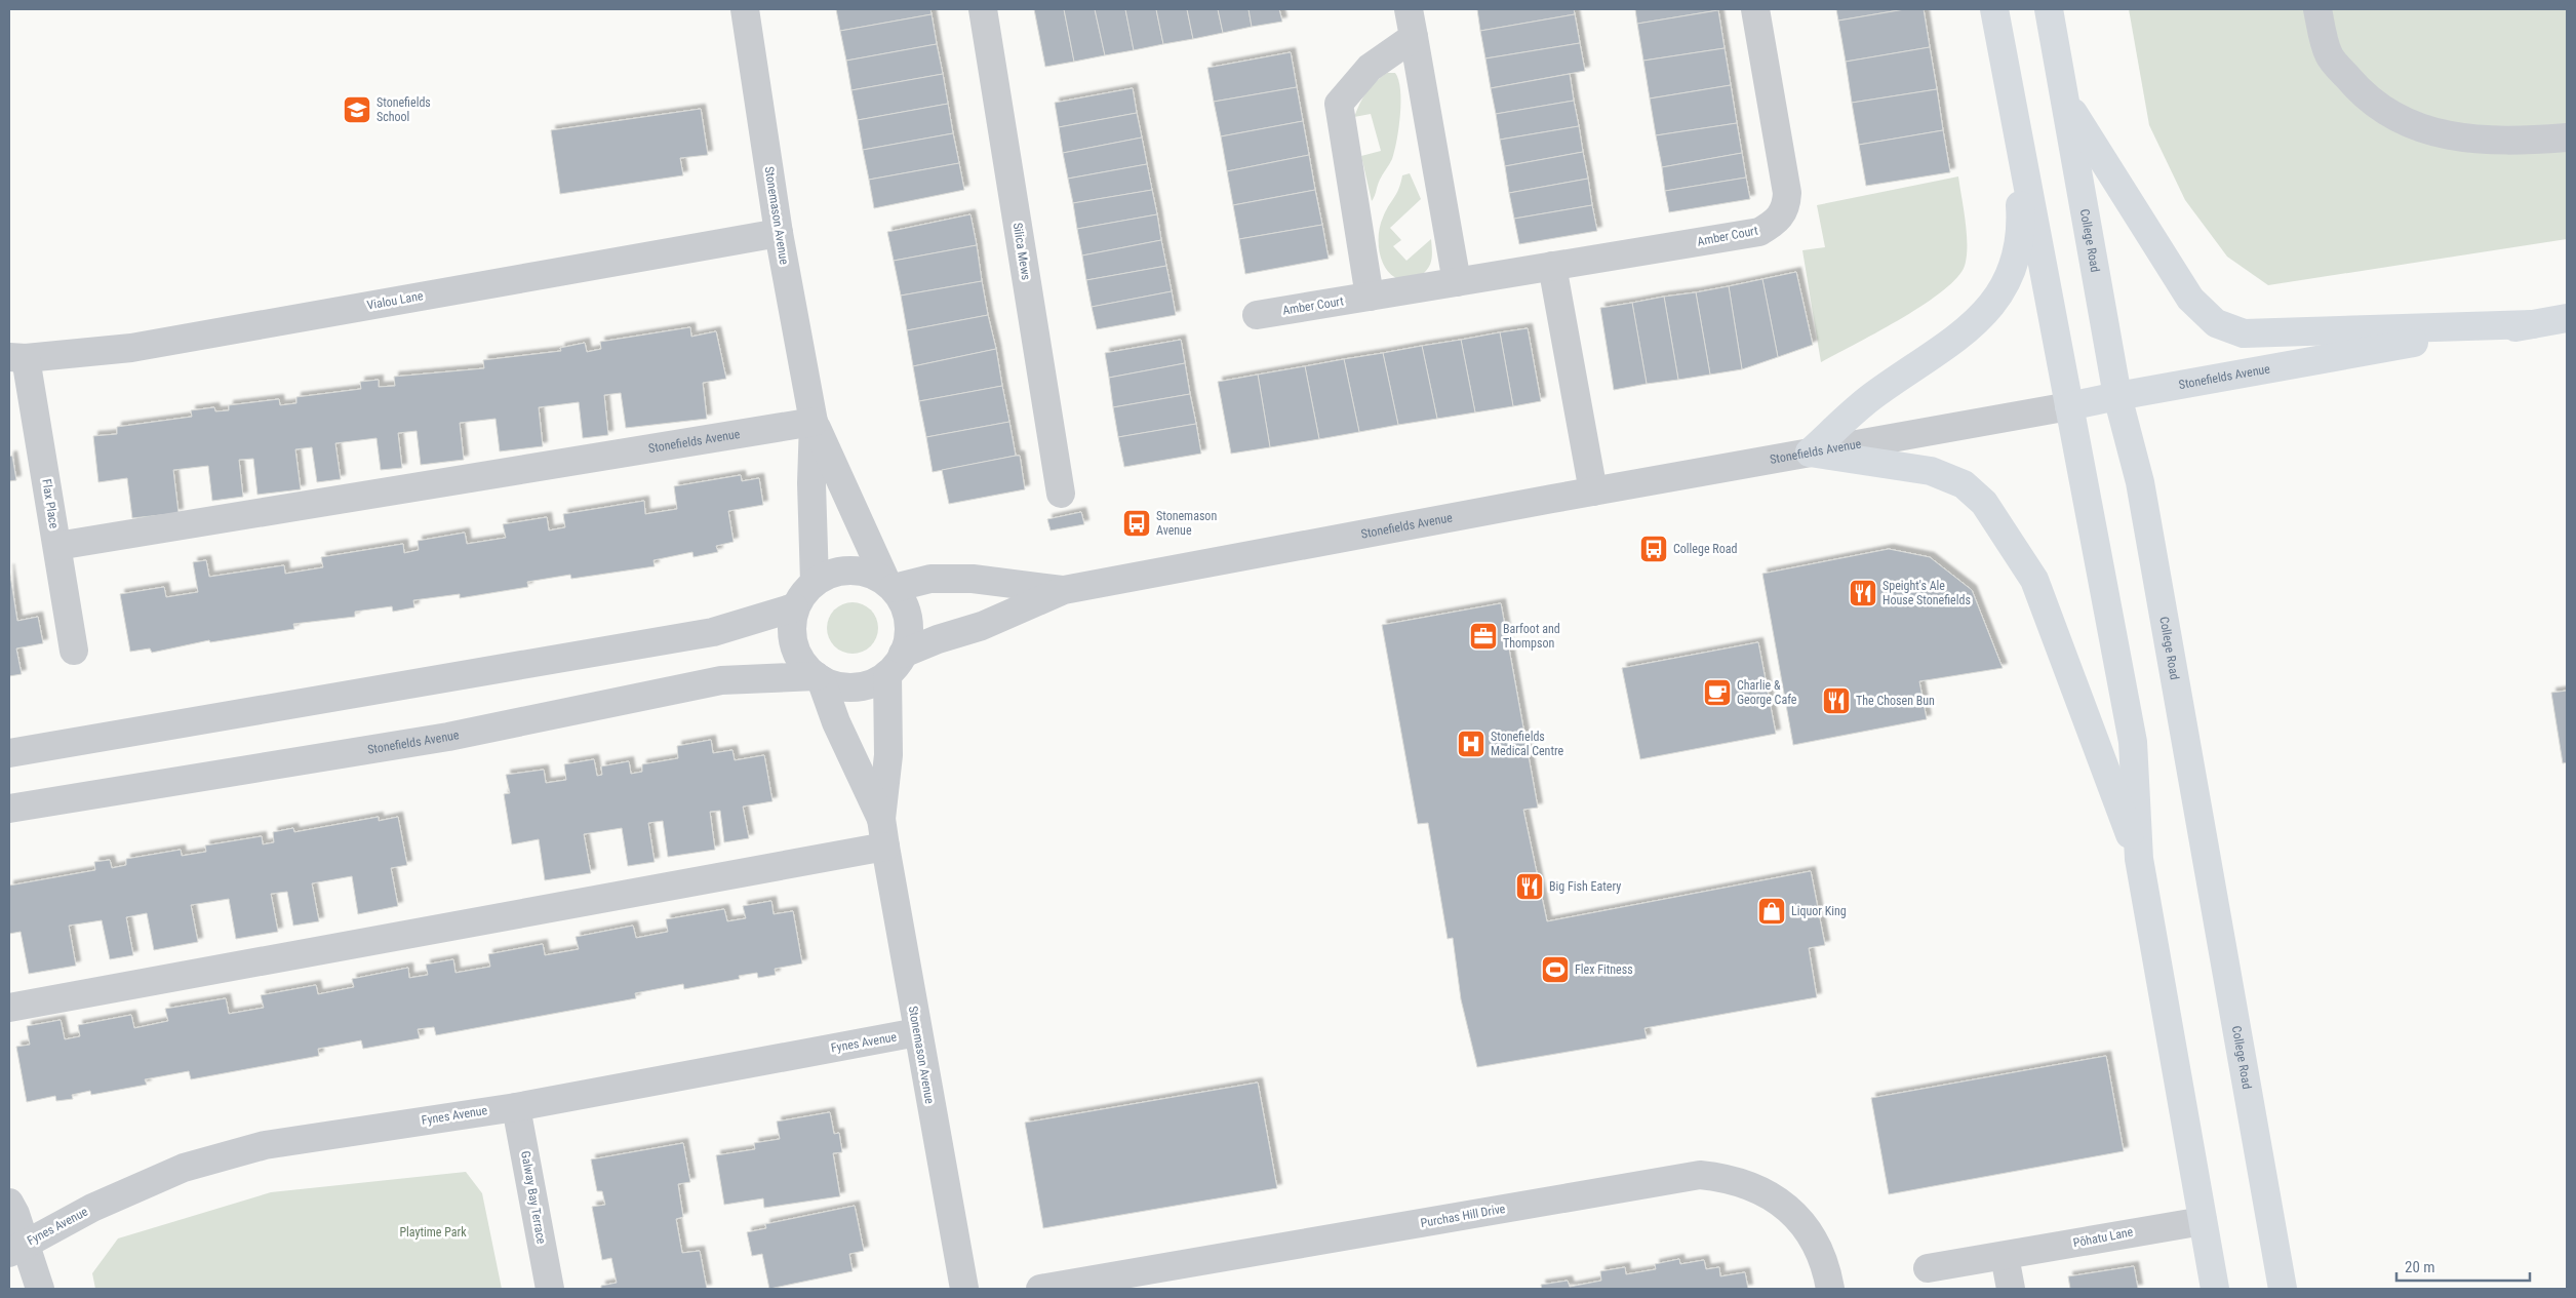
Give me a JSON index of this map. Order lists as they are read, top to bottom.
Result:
{
  "streets": {
    "main road": ["College Road", "Stonefields Avenue"],
    "street": [
      "Stonemason Avenue",
      "Amber Court",
      "Silica Mews",
      "Vialou Lane",
      "Flax Place",
      "Fynes Avenue",
      "Galway Bay Terrace",
      "Purchas Hill Drive",
      "Pōhatu Lane"
    ]
  },
  "crossings": [
    ["Stonemason Avenue", "Vialou Lane"],
    ["Stonemason Avenue", "Stonefields Avenue"],
    ["Stonemason Avenue", "Fynes Avenue"],
    ["College Road", "Stonefields Avenue"],
    ["Vialou Lane", "Flax Place"],
    ["Stonefields Avenue", "Flax Place"],
    ["Fynes Avenue", "Galway Bay Terrace"]
  ],
  "parks": ["Playtime Park"],
  "places": {
    "school or university": ["Stonefields School"],
    "bus stop": ["Stonemason Avenue", "College Road"],
    "restaurant": ["Speight's Ale House Stonefields", "The Chosen Bun", "Big Fish Eatery"],
    "office": ["Barfoot and Thompson"],
    "cafe": ["Charlie & George Cafe"],
    "hospital": ["Stonefields Medical Centre"],
    "shop": ["Liquor King"],
    "sports": ["Flex Fitness"]
  },
  "scale_bar": "20 m"
}
